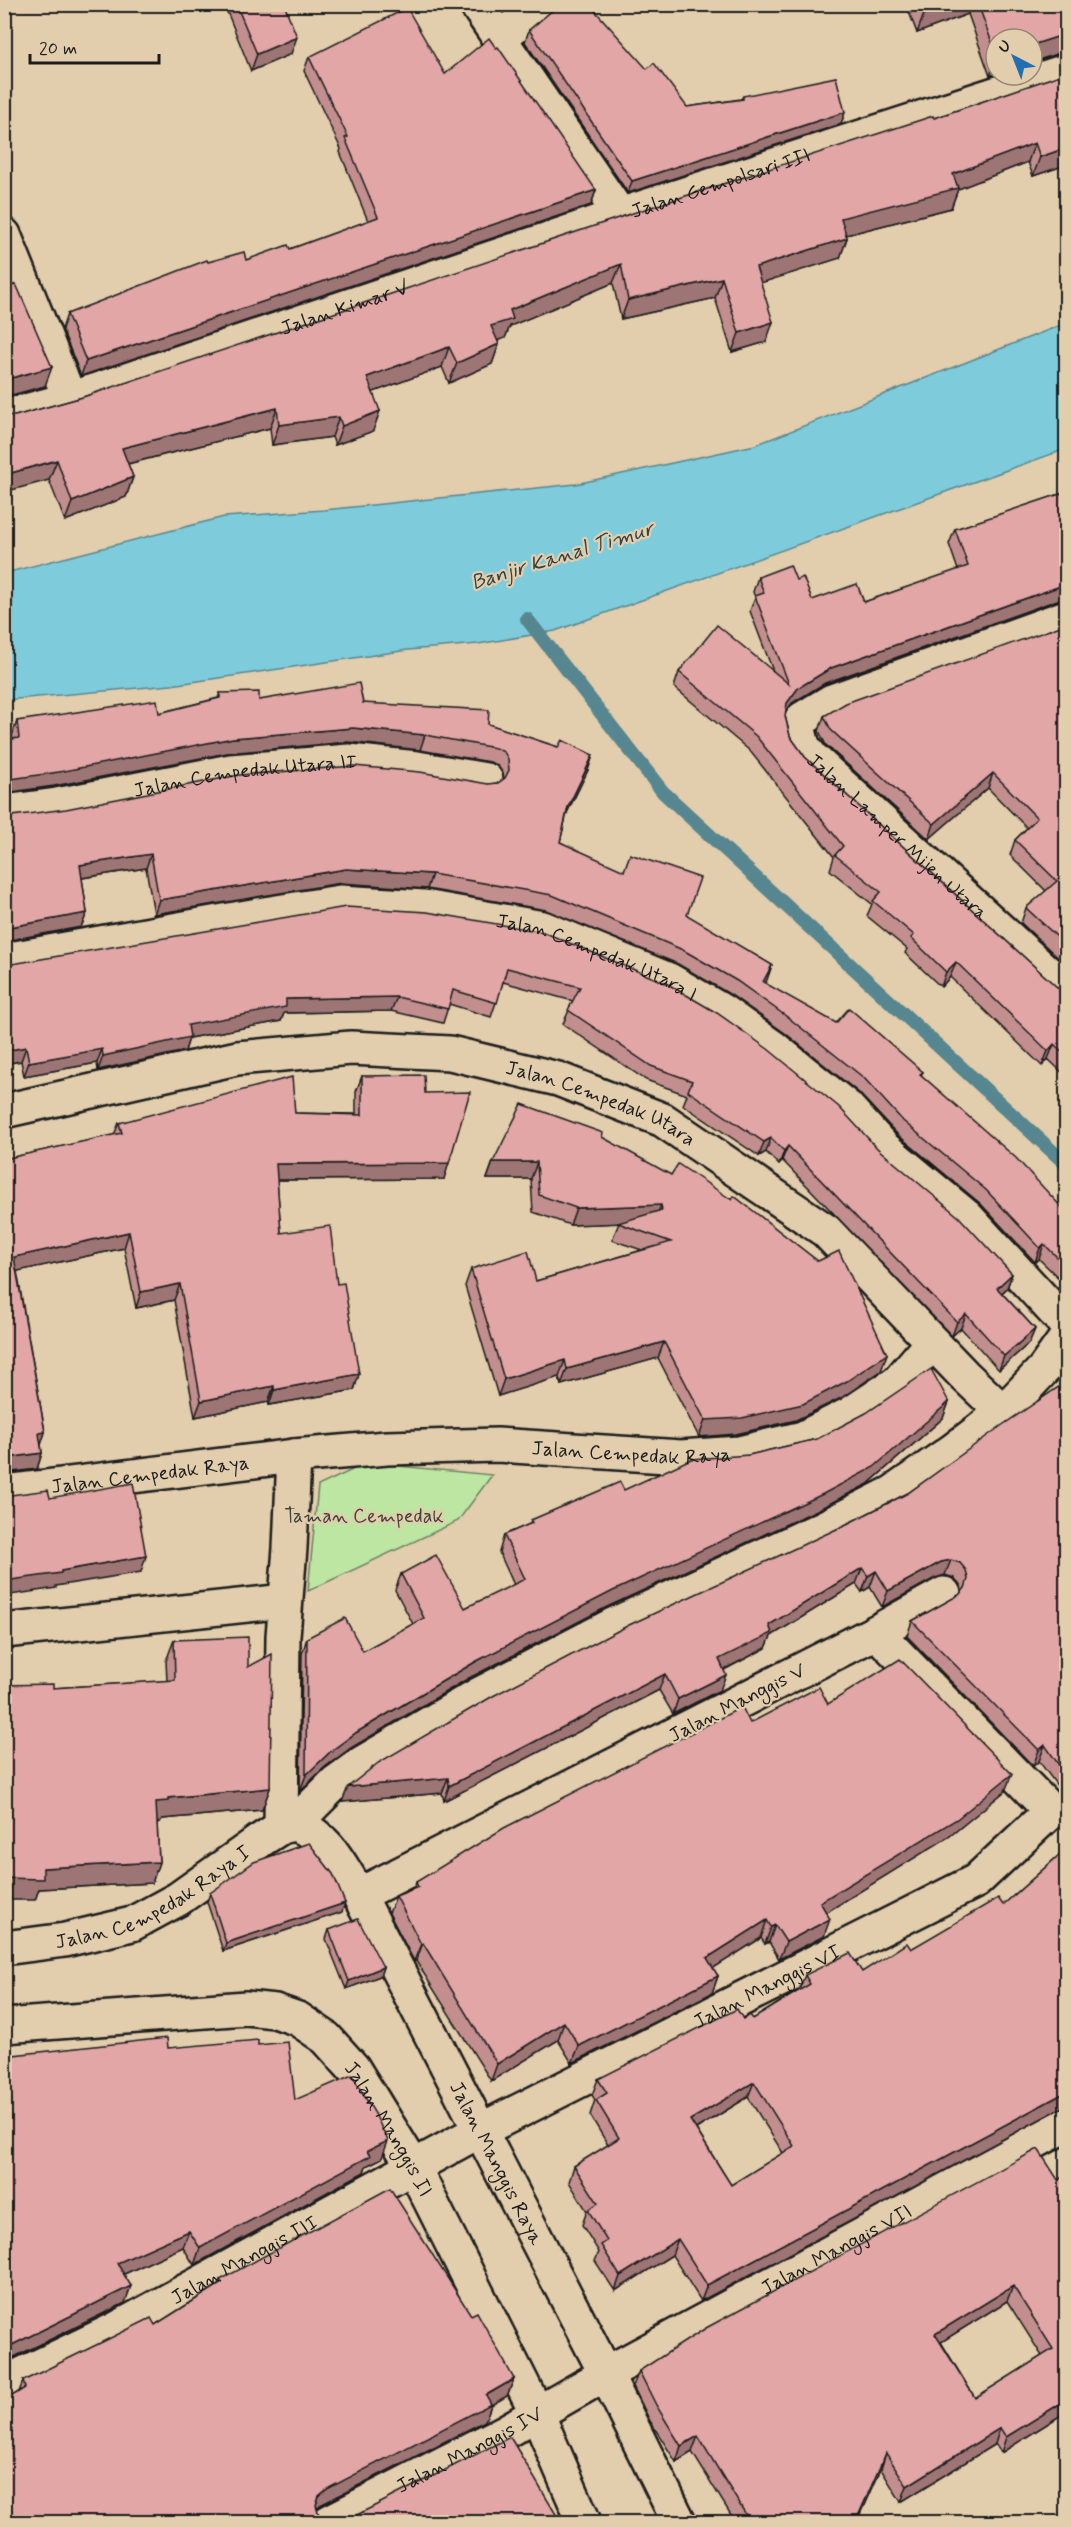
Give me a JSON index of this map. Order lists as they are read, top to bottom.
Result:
{
  "streets": {
    "street": [
      "Jalan Gempolsari III",
      "Jalan Kimar V",
      "Jalan Cempedak Utara II",
      "Jalan Lamper Mijen Utara",
      "Jalan Cempedak Utara I",
      "Jalan Cempedak Utara",
      "Jalan Cempedak Raya",
      "Jalan Manggis V",
      "Jalan Cempedak Raya I",
      "Jalan Manggis VI",
      "Jalan Manggis II",
      "Jalan Manggis Raya",
      "Jalan Manggis VII",
      "Jalan Manggis III",
      "Jalan Manggis IV"
    ]
  },
  "crossings": [
    ["Jalan Gempolsari III", "Jalan Kimar V"],
    ["Jalan Cempedak Utara", "Jalan Cempedak Raya"],
    ["Jalan Cempedak Utara", "Jalan Cempedak Raya I"],
    ["Jalan Manggis V", "Jalan Manggis Raya"],
    ["Jalan Cempedak Raya I", "Jalan Manggis Raya"],
    ["Jalan Manggis VI", "Jalan Manggis Raya"],
    ["Jalan Manggis VI", "Jalan Manggis III"],
    ["Jalan Manggis II", "Jalan Manggis III"],
    ["Jalan Manggis II", "Jalan Manggis IV"],
    ["Jalan Manggis Raya", "Jalan Manggis VII"],
    ["Jalan Manggis Raya", "Jalan Manggis III"],
    ["Jalan Manggis Raya", "Jalan Manggis IV"],
    ["Jalan Manggis VII", "Jalan Manggis IV"]
  ],
  "water": ["Banjir Kanal Timur"],
  "parks": ["Taman Cempedak"],
  "scale_bar": "20 m",
  "north": "top left"
}
